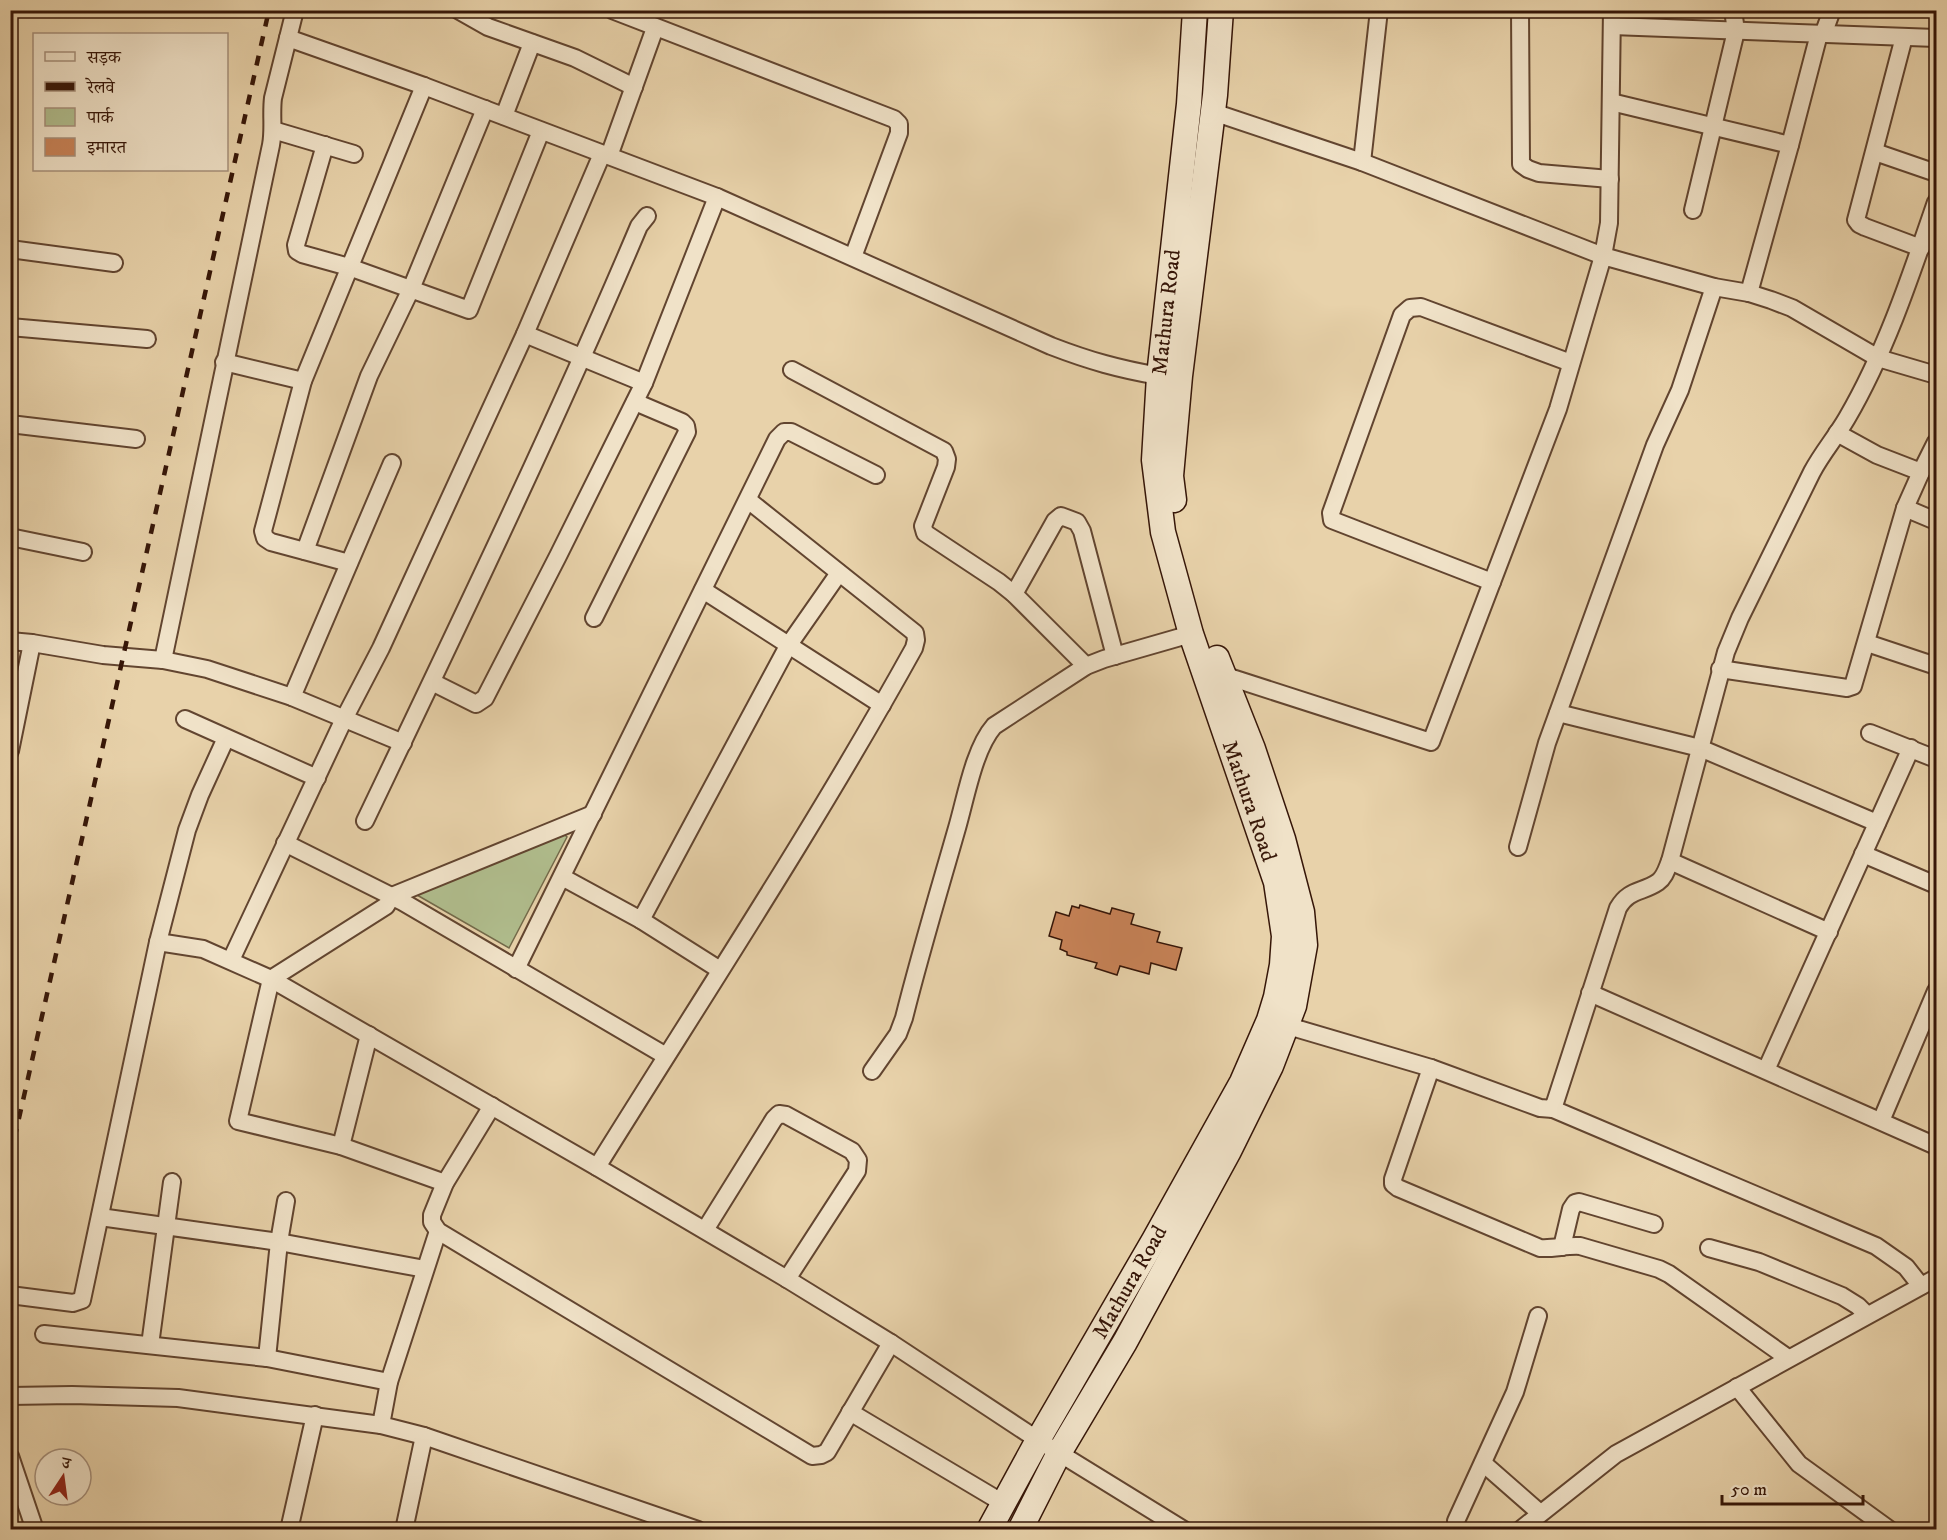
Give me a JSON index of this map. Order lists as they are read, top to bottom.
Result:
{
  "streets": {
    "main road": ["Mathura Road"]
  },
  "legend": [
    "सड़क",
    "रेलवे",
    "पार्क",
    "इमारत"
  ],
  "scale_bar": "50 m",
  "north": "top"
}
